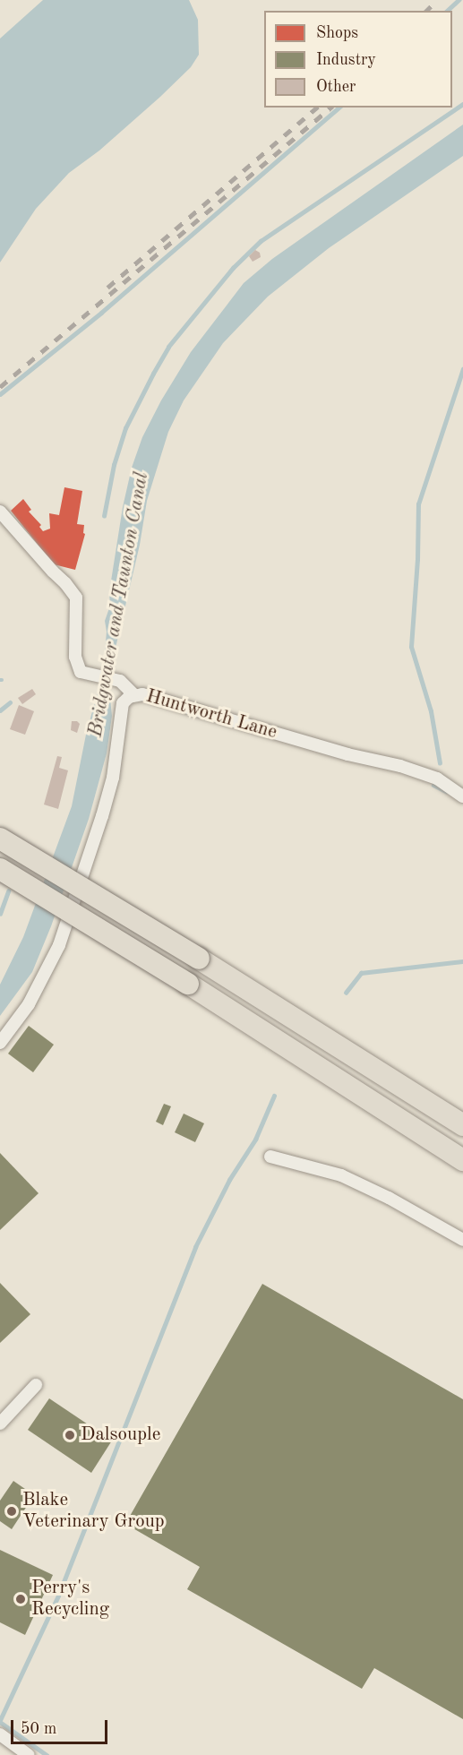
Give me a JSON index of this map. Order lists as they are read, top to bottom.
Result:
{
  "streets": {
    "street": ["Huntworth Lane"]
  },
  "water": ["Bridgwater and Taunton Canal"],
  "places": ["Dalsouple", "Blake Veterinary Group", "Perry's Recycling"],
  "legend": ["Shops", "Industry", "Other"],
  "scale_bar": "50 m"
}
